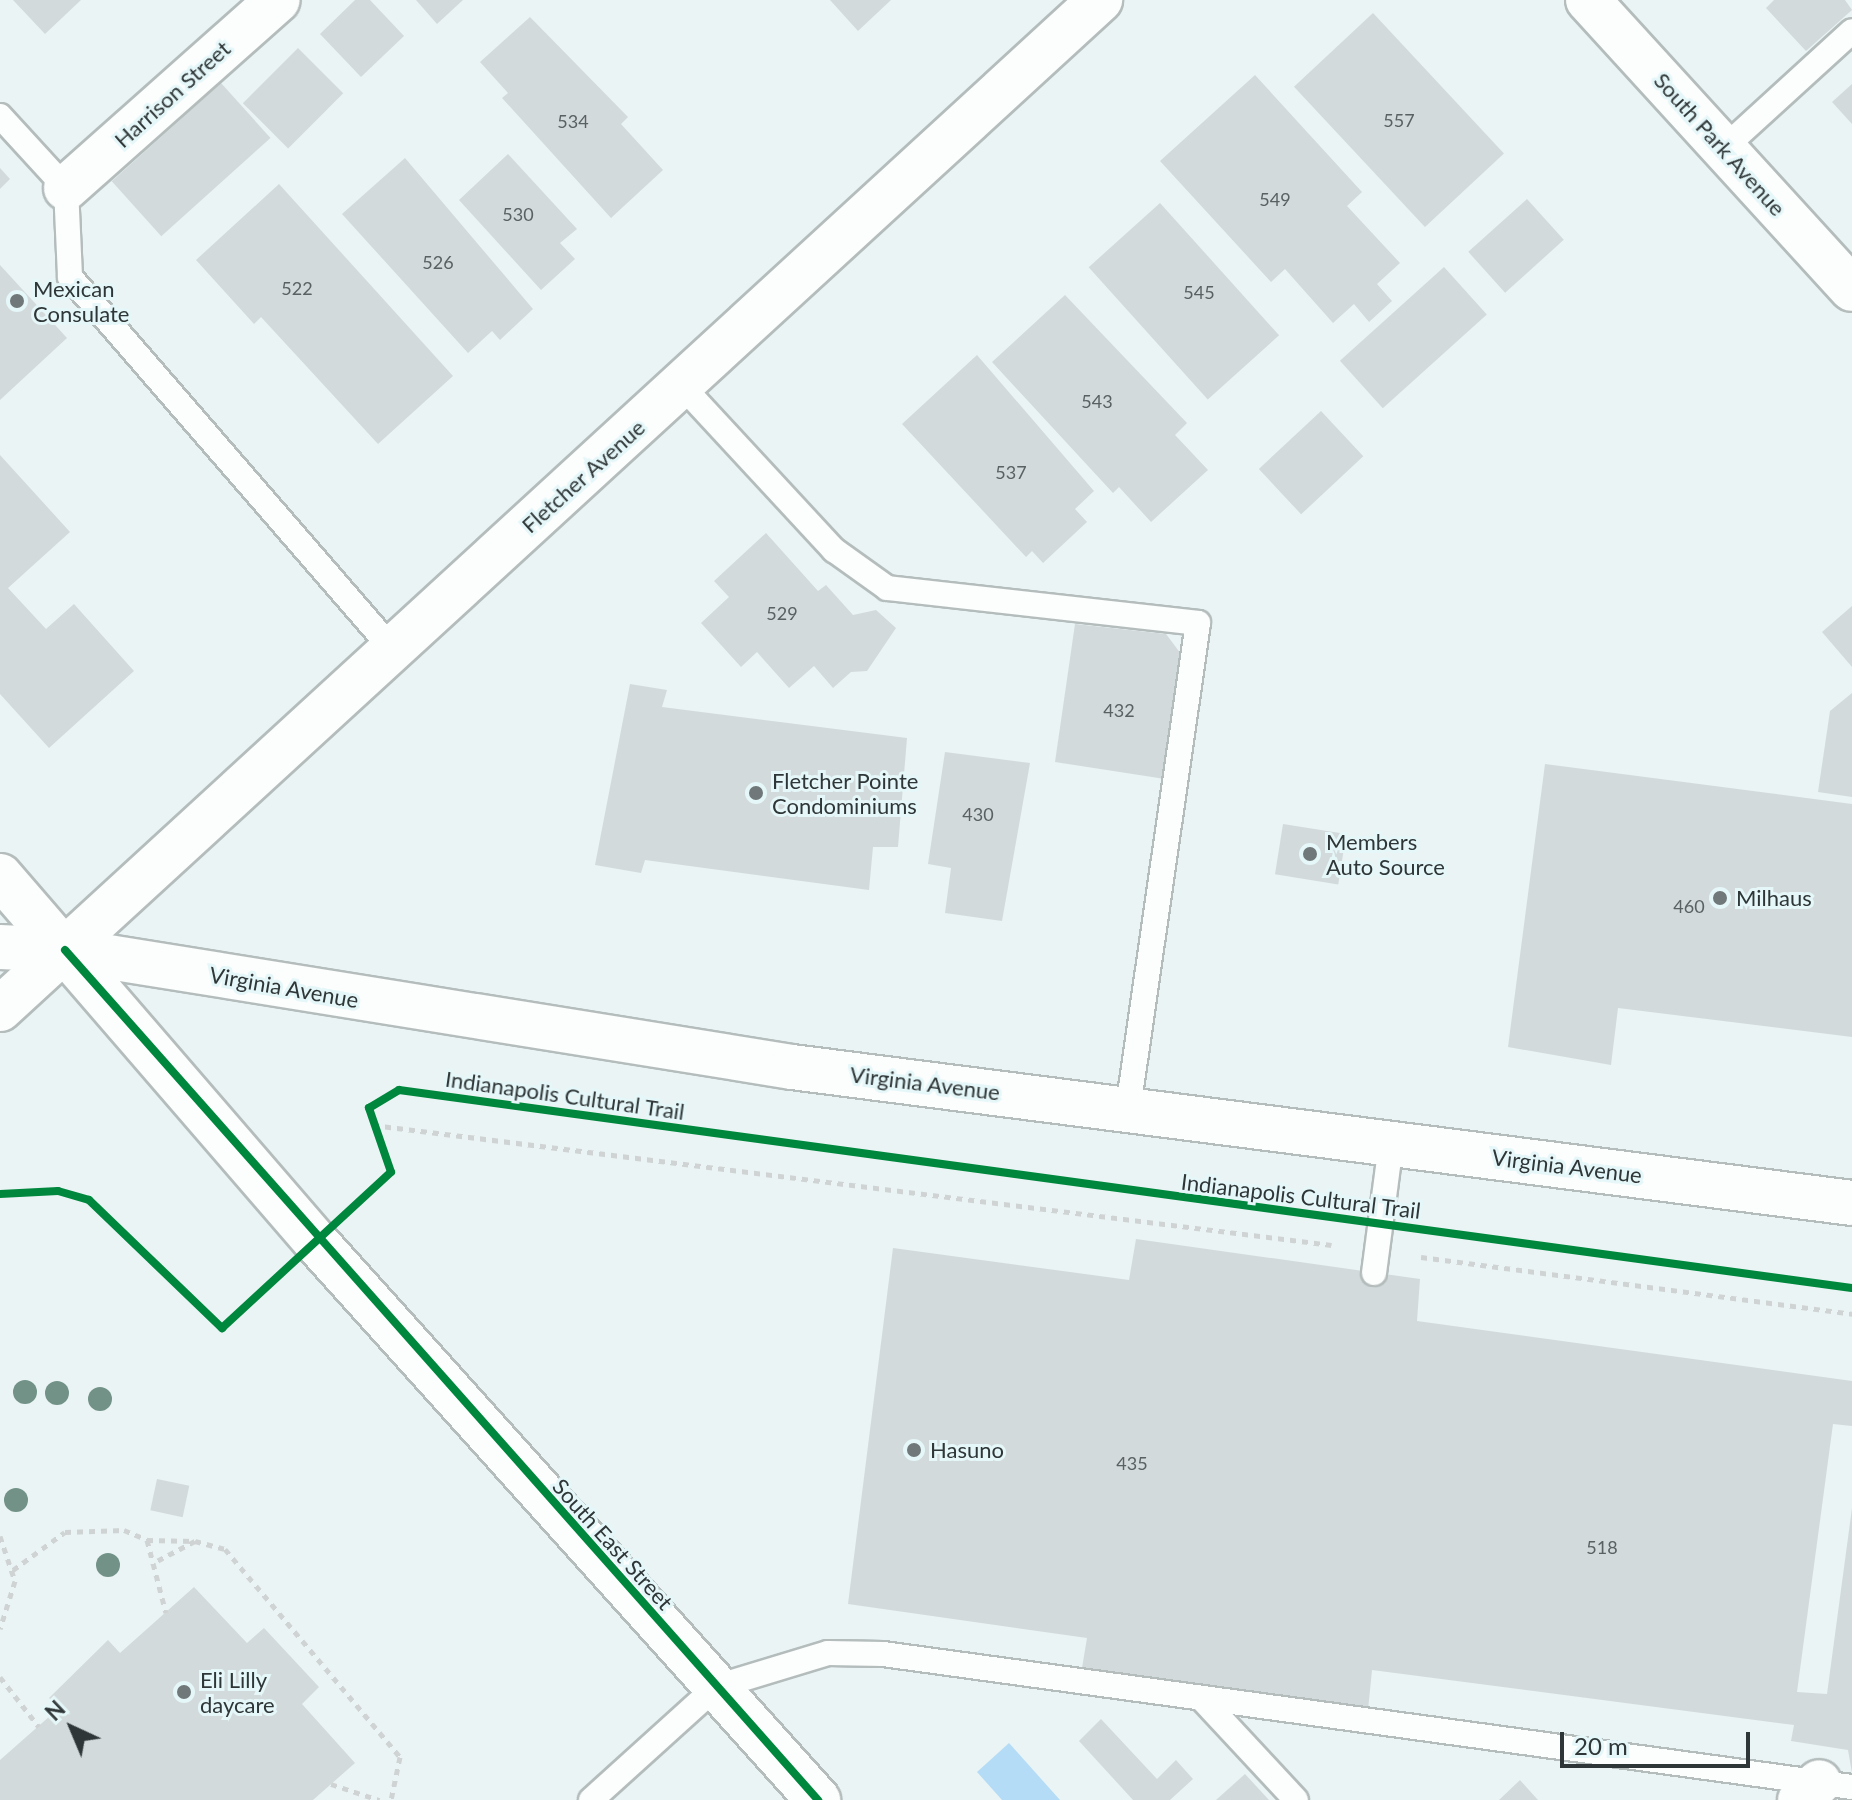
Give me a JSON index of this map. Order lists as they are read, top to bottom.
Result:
{
  "streets": {
    "main road": [
      "Harrison Street",
      "South Park Avenue",
      "Fletcher Avenue",
      "Virginia Avenue",
      "South East Street"
    ],
    "cycle path": ["Indianapolis Cultural Trail"]
  },
  "crossings": [
    ["Fletcher Avenue", "Virginia Avenue"],
    ["Fletcher Avenue", "South East Street"],
    ["Virginia Avenue", "South East Street"]
  ],
  "places": [
    "Mexican Consulate",
    "Fletcher Pointe Condominiums",
    "Members Auto Source",
    "Milhaus",
    "Hasuno",
    "Eli Lilly daycare"
  ],
  "house_numbers": [
    "557",
    "534",
    "549",
    "530",
    "526",
    "522",
    "545",
    "543",
    "537",
    "529",
    "432",
    "430",
    "460",
    "435",
    "518"
  ],
  "scale_bar": "20 m",
  "north": "top left"
}
